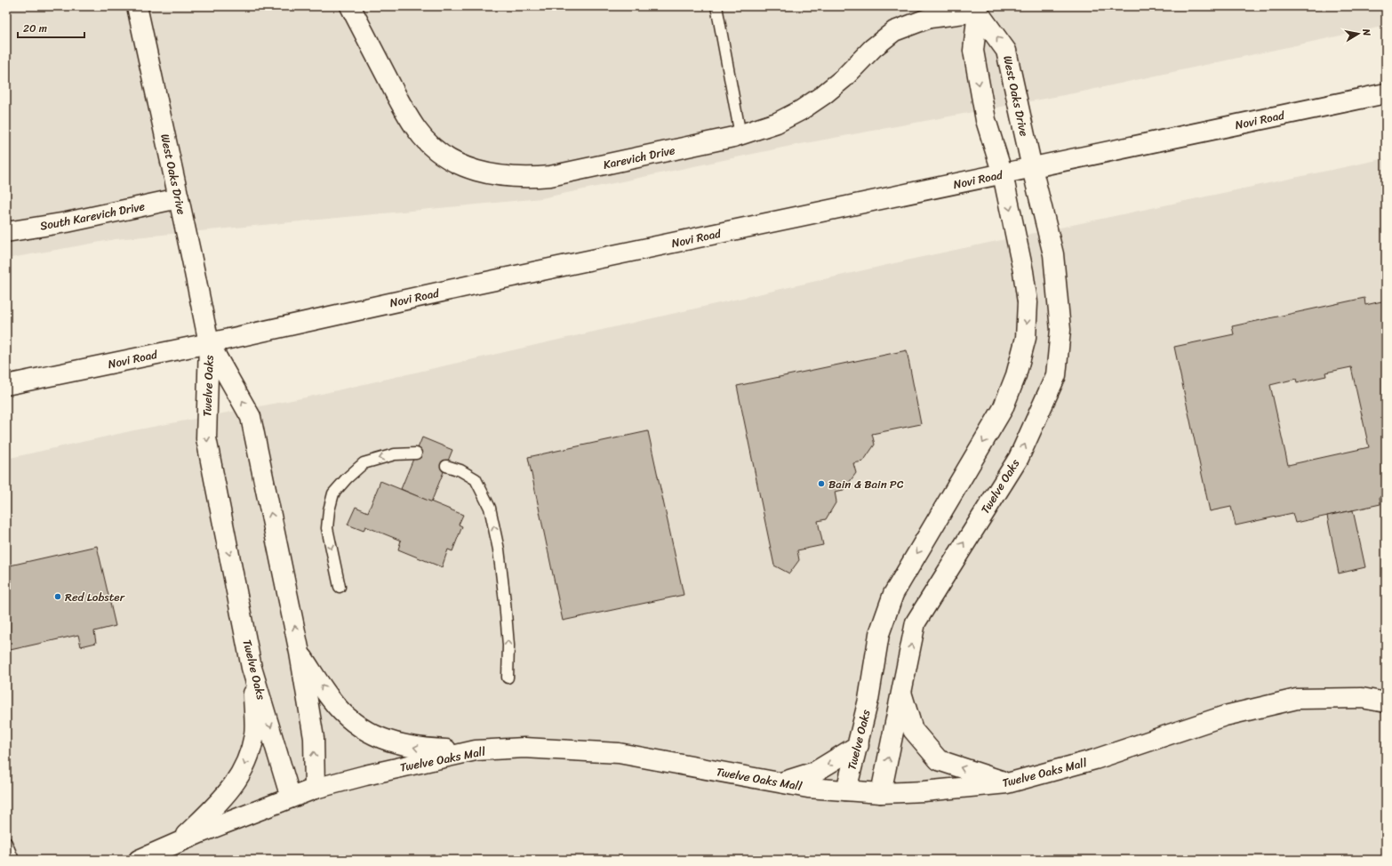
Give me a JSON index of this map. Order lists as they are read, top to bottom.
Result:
{
  "streets": {
    "street": [
      "West Oaks Drive",
      "Novi Road",
      "Karevich Drive",
      "South Karevich Drive",
      "Twelve Oaks",
      "Twelve Oaks Mall"
    ]
  },
  "crossings": [
    ["West Oaks Drive", "Novi Road"],
    ["West Oaks Drive", "Karevich Drive"],
    ["West Oaks Drive", "South Karevich Drive"],
    ["West Oaks Drive", "Twelve Oaks"],
    ["Novi Road", "Twelve Oaks"],
    ["Twelve Oaks", "Twelve Oaks Mall"]
  ],
  "places": ["Bain & Bain PC", "Red Lobster"],
  "scale_bar": "20 m",
  "north": "right"
}
